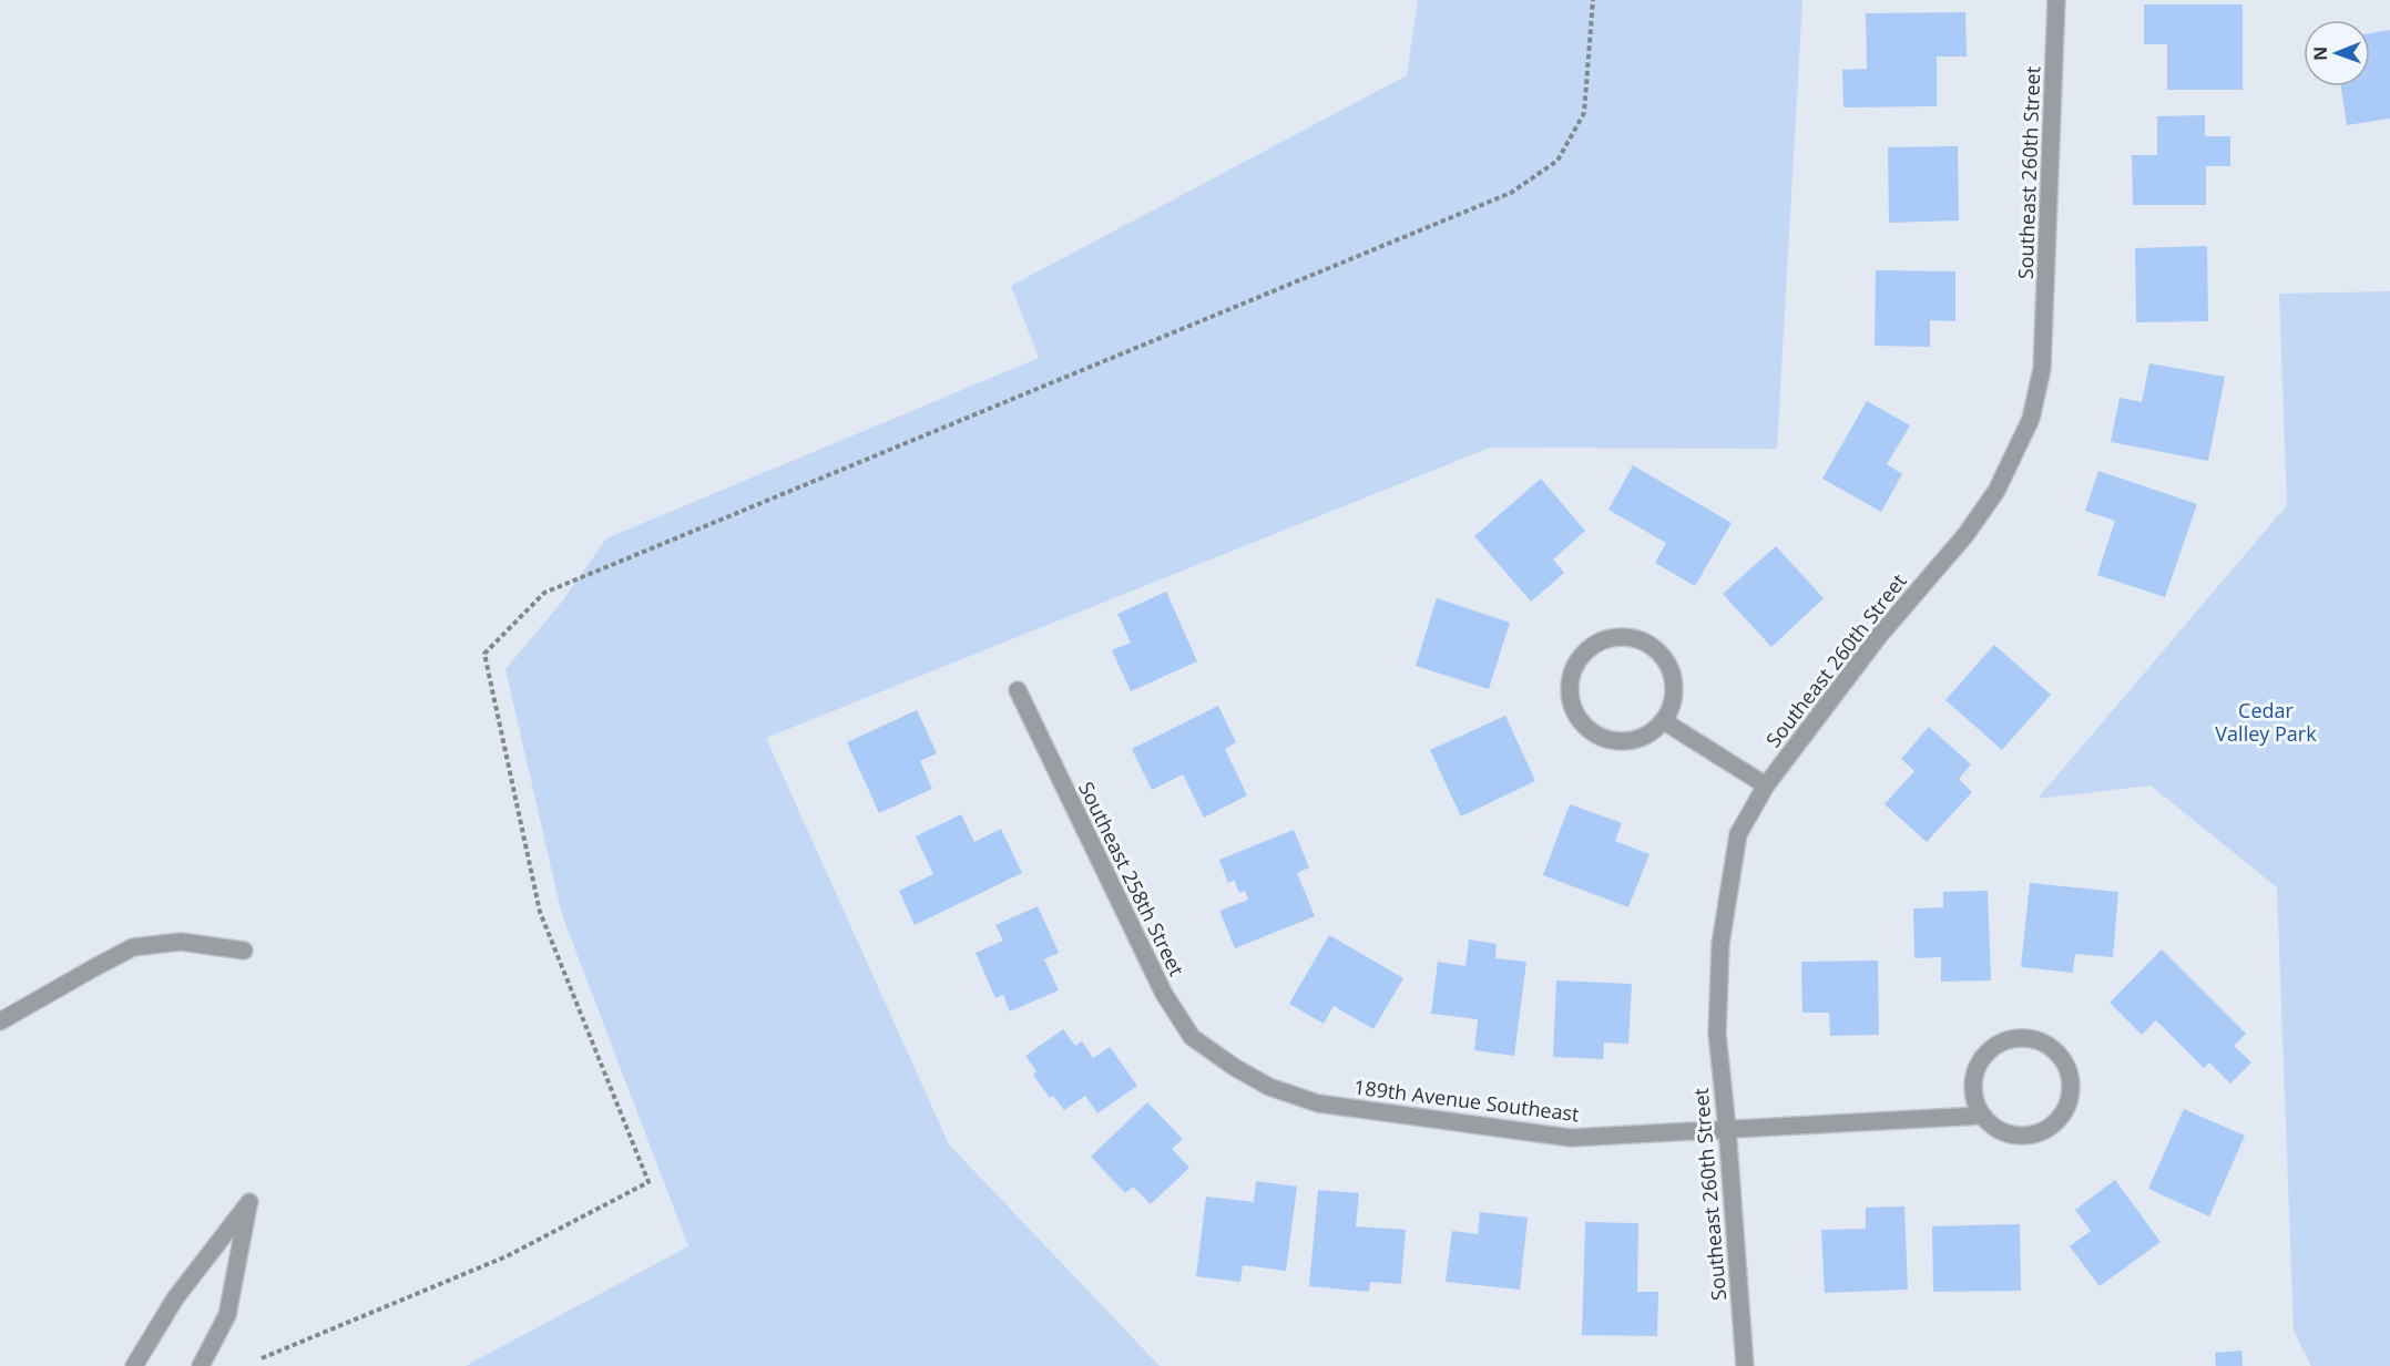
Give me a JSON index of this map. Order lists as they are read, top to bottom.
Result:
{
  "streets": {
    "street": ["Southeast 260th Street", "Southeast 258th Street", "189th Avenue Southeast"]
  },
  "crossings": [
    ["Southeast 260th Street", "189th Avenue Southeast"],
    ["Southeast 258th Street", "189th Avenue Southeast"]
  ],
  "parks": ["Cedar Valley Park"],
  "north": "left"
}
